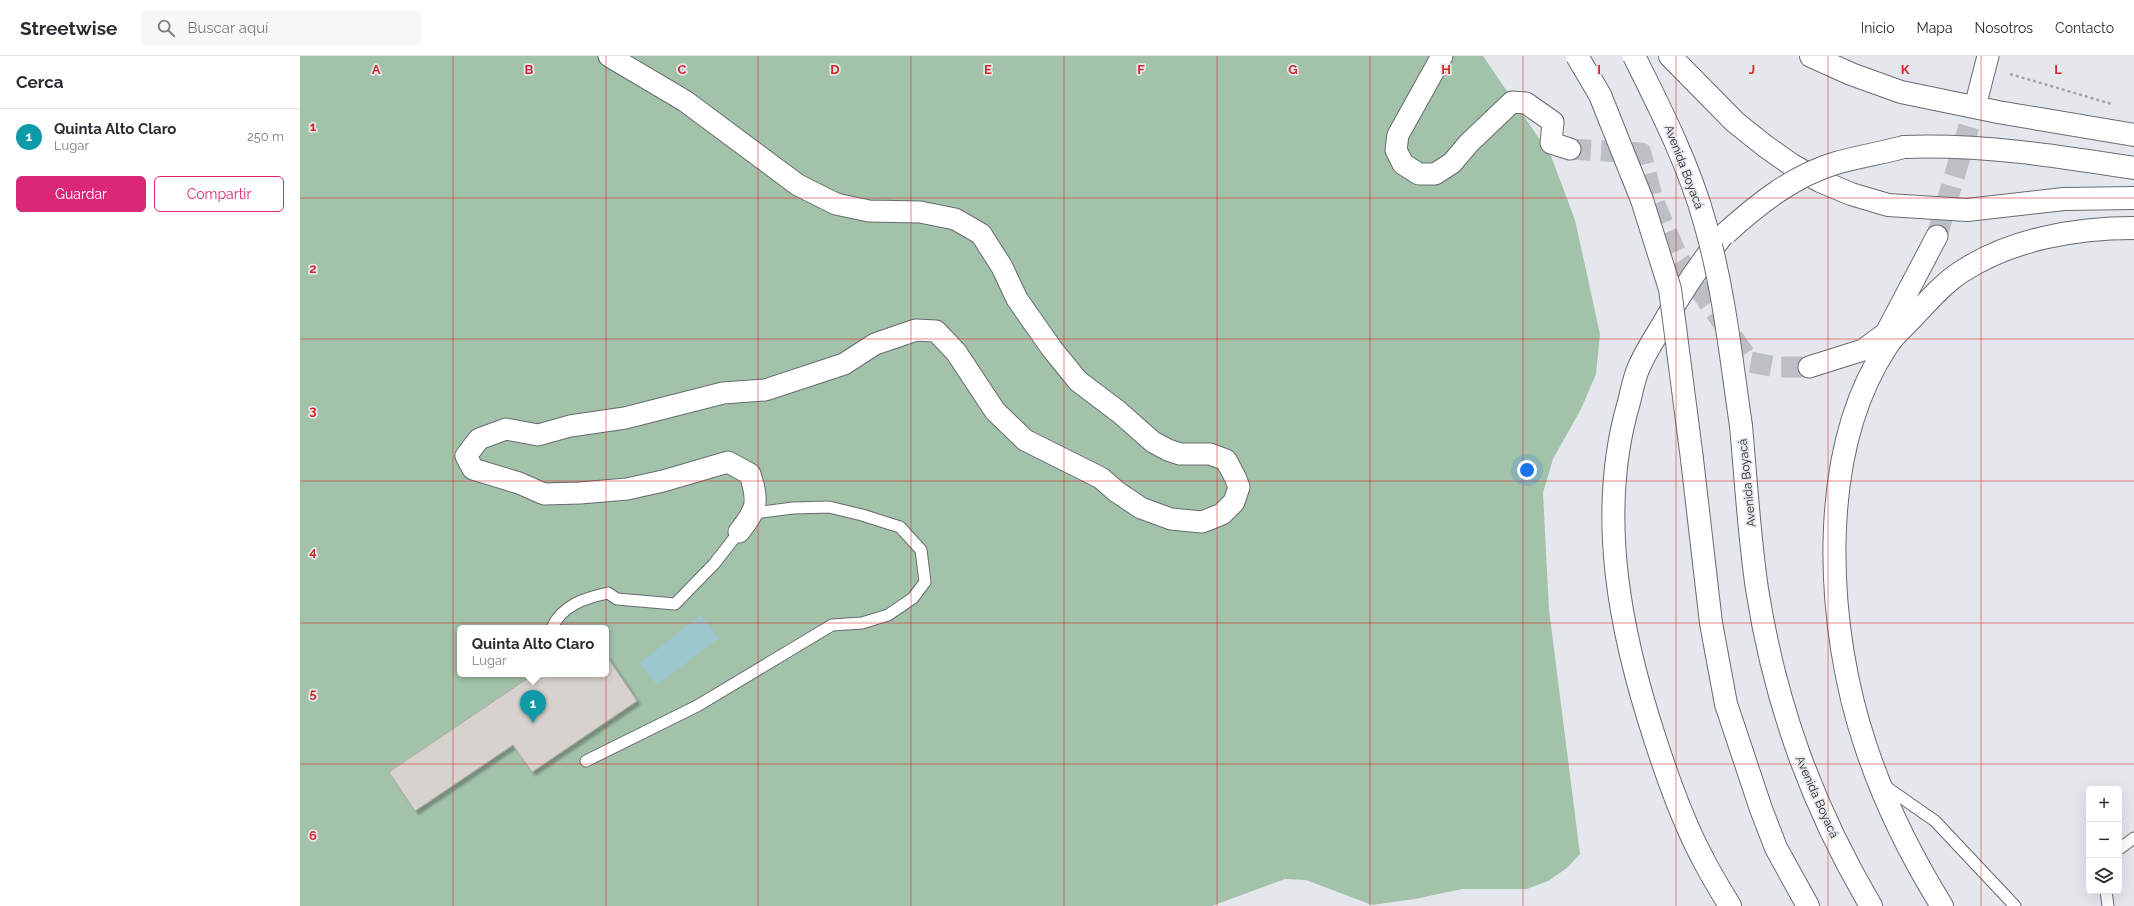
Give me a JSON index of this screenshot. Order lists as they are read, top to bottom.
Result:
{
  "streets": {
    "highway": ["Avenida Boyacá"]
  },
  "page": {
    "header": "Streetwise",
    "search": "Buscar aquí",
    "nav": [
      "Inicio",
      "Mapa",
      "Nosotros",
      "Contacto"
    ],
    "heading": "Cerca",
    "list": [
      {
        "mark": "1",
        "name": "Quinta Alto Claro",
        "note": "Lugar",
        "value": "250 m"
      }
    ],
    "buttons": ["Guardar", "Compartir"],
    "popup": ["Quinta Alto Claro", "Lugar"],
    "pins": "1",
    "map_buttons": ["+", "−"]
  },
  "grid": {
    "columns": [
      "A",
      "B",
      "C",
      "D",
      "E",
      "F",
      "G",
      "H",
      "I",
      "J",
      "K",
      "L"
    ],
    "rows": [
      "1",
      "2",
      "3",
      "4",
      "5",
      "6"
    ]
  }
}
